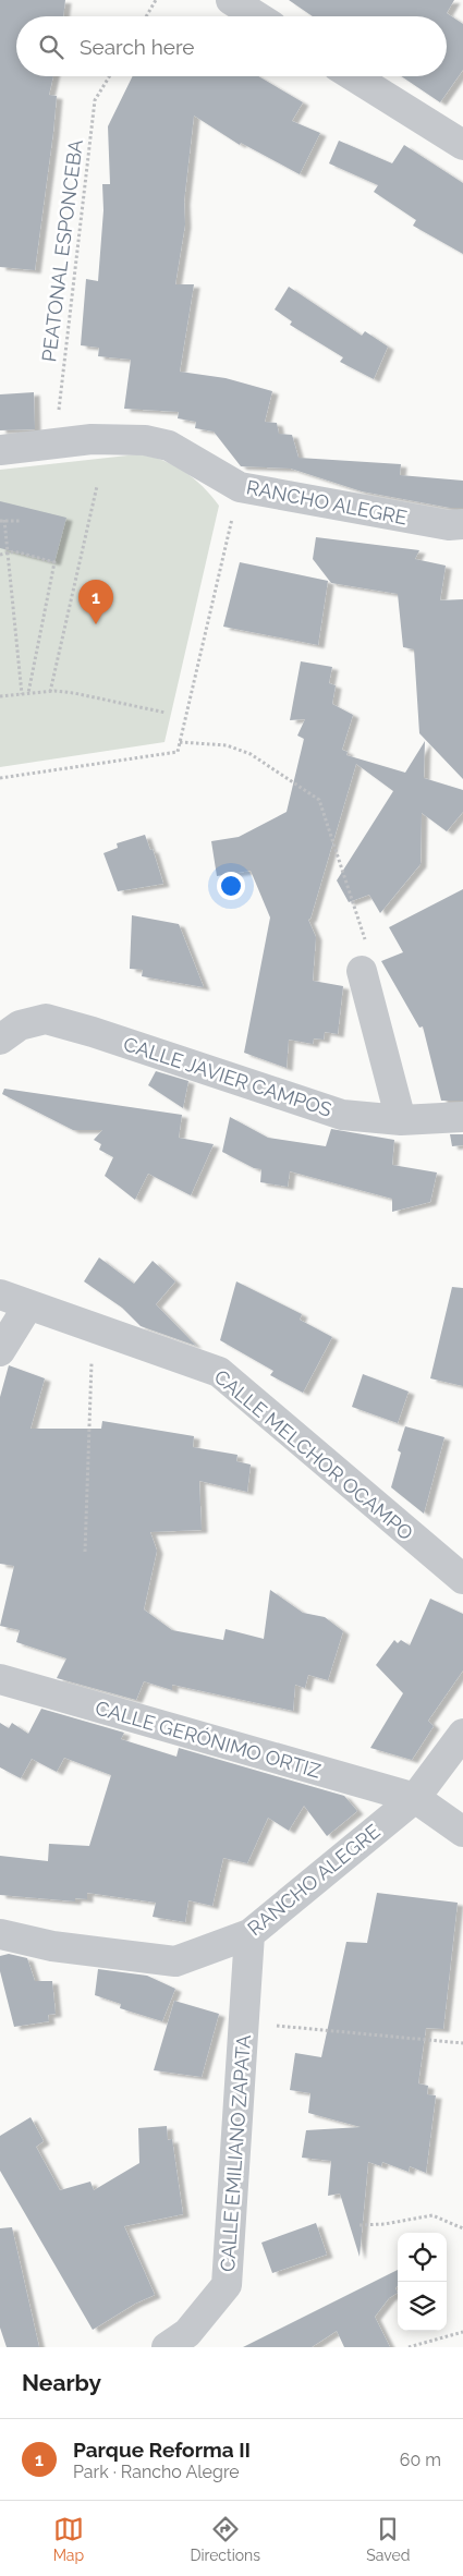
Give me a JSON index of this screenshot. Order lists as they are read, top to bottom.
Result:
{
  "streets": {
    "street": [
      "RANCHO ALEGRE",
      "CALLE JAVIER CAMPOS",
      "CALLE MELCHOR OCAMPO",
      "CALLE GERÓNIMO ORTIZ",
      "CALLE EMILIANO ZAPATA"
    ],
    "path": ["PEATONAL ESPONCEBA"]
  },
  "crossings": [
    ["PEATONAL ESPONCEBA", "RANCHO ALEGRE"],
    ["RANCHO ALEGRE", "CALLE GERÓNIMO ORTIZ"],
    ["RANCHO ALEGRE", "CALLE EMILIANO ZAPATA"]
  ],
  "page": {
    "search": "Search here",
    "pins": "1",
    "heading": "Nearby",
    "list": [
      {
        "mark": "1",
        "name": "Parque Reforma II",
        "note": "Park · Rancho Alegre",
        "value": "60 m"
      }
    ],
    "nav": ["Map", "Directions", "Saved"]
  }
}
